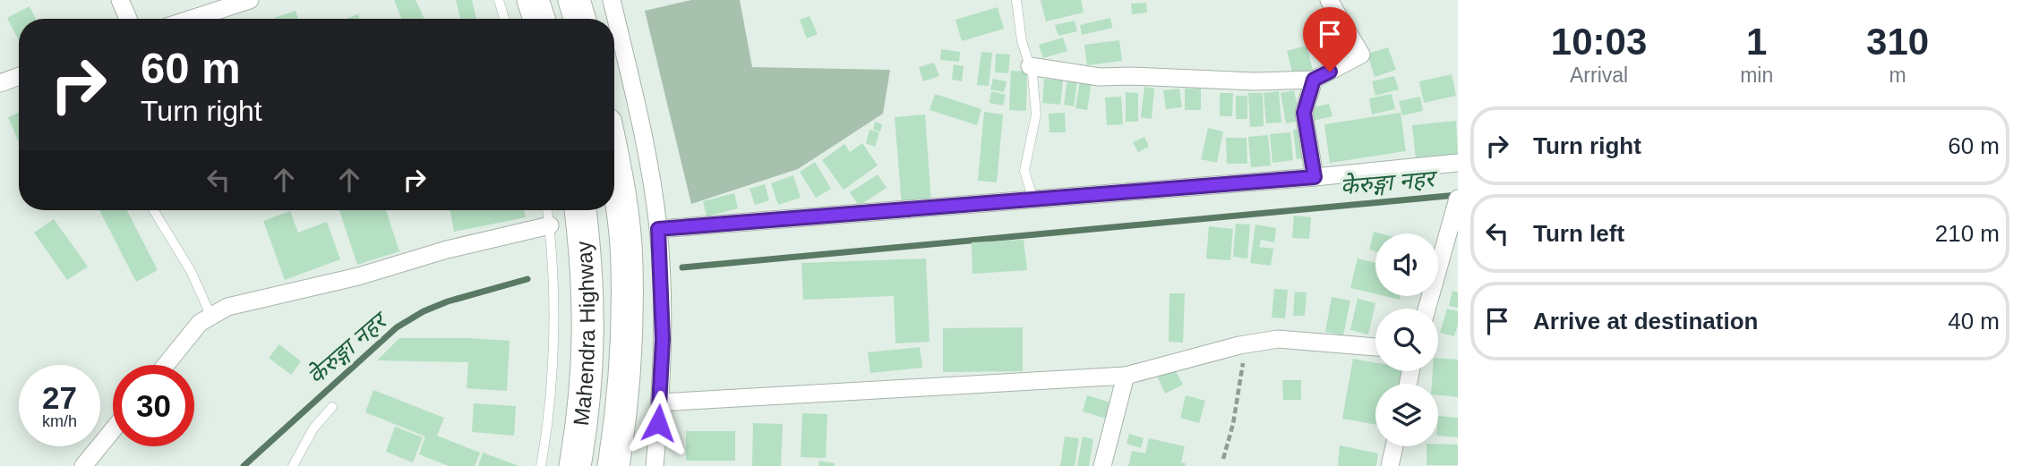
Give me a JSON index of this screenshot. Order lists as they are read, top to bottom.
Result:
{
  "streets": {
    "highway": ["Mahendra Highway"]
  },
  "water": ["केेरुङ्गा नहर"],
  "page": {
    "eta": [
      "10:03",
      "Arrival",
      "1",
      "min",
      "310",
      "m"
    ],
    "turn": ["60 m", "Turn right"],
    "list": [
      {
        "name": "Turn right",
        "value": "60 m"
      },
      {
        "name": "Turn left",
        "value": "210 m"
      },
      {
        "name": "Arrive at destination",
        "value": "40 m"
      }
    ],
    "speed": "27 km/h",
    "limit": "30"
  }
}
